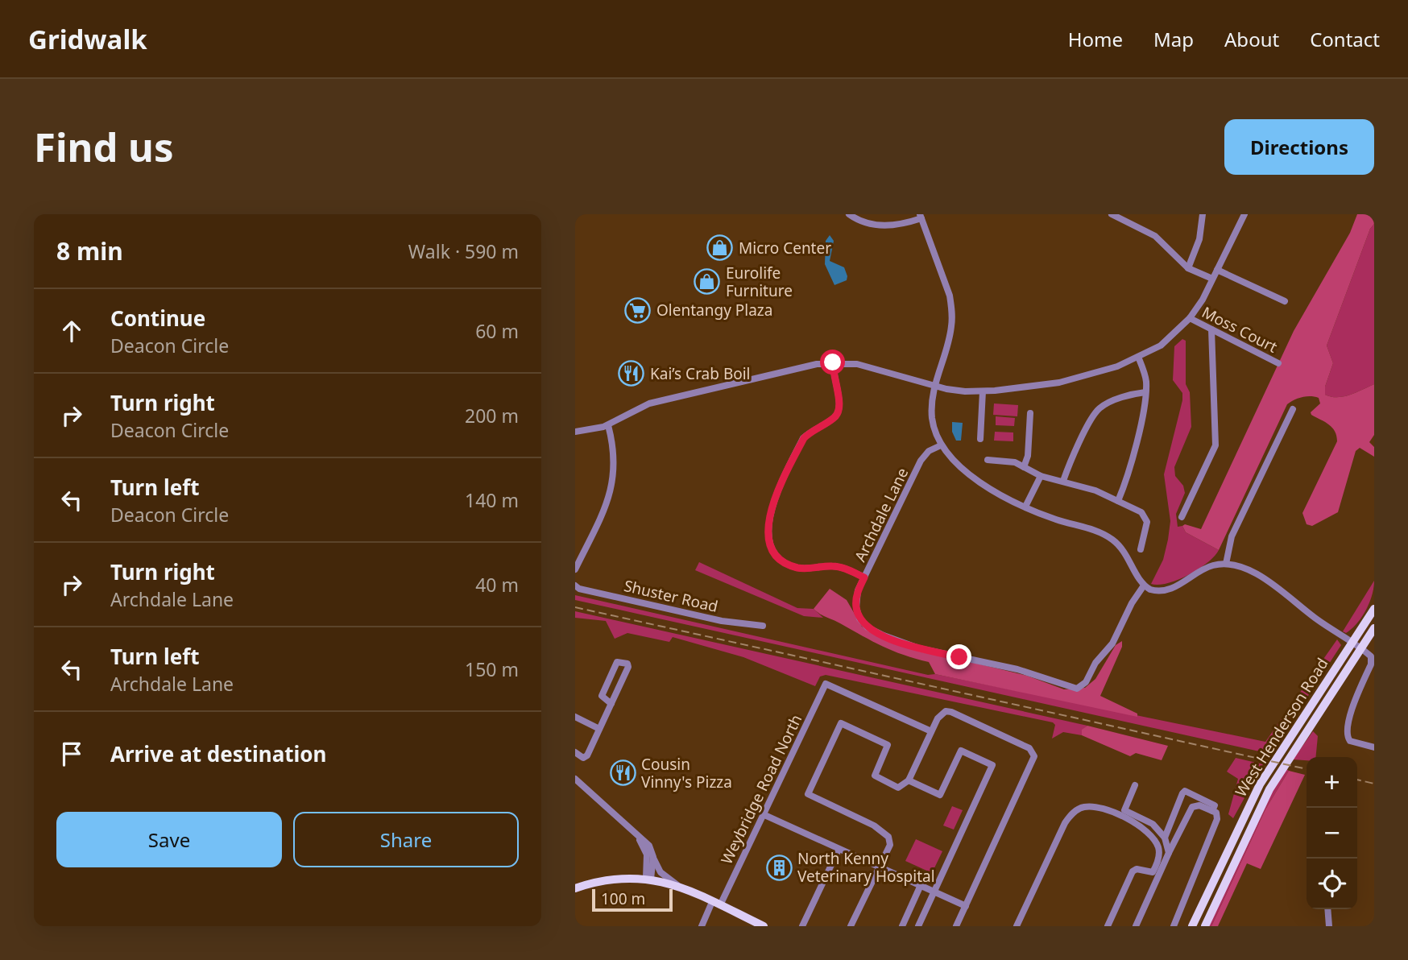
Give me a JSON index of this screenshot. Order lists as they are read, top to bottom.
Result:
{
  "streets": {
    "main road": ["West Henderson Road"],
    "street": [
      "Moss Court",
      "Archdale Lane",
      "Shuster Road",
      "Weybridge Road North"
    ]
  },
  "places": {
    "shop": ["Micro Center", "Eurolife Furniture"],
    "supermarket": ["Olentangy Plaza"],
    "restaurant": ["Kai’s Crab Boil", "Cousin Vinny's Pizza"],
    "building": ["North Kenny Veterinary Hospital"]
  },
  "scale_bar": "100 m",
  "page": {
    "header": "Gridwalk",
    "nav": [
      "Home",
      "Map",
      "About",
      "Contact"
    ],
    "buttons": [
      "Directions",
      ["Save", "Share"]
    ],
    "title": "Find us",
    "heading": ["8 min", "Walk · 590 m"],
    "list": [
      ["Continue", "Deacon Circle", "60 m"],
      ["Turn right", "Deacon Circle", "200 m"],
      ["Turn left", "Deacon Circle", "140 m"],
      ["Turn right", "Archdale Lane", "40 m"],
      ["Turn left", "Archdale Lane", "150 m"],
      "Arrive at destination"
    ],
    "map_buttons": ["+", "−"],
    "scale": "100 m"
  }
}
